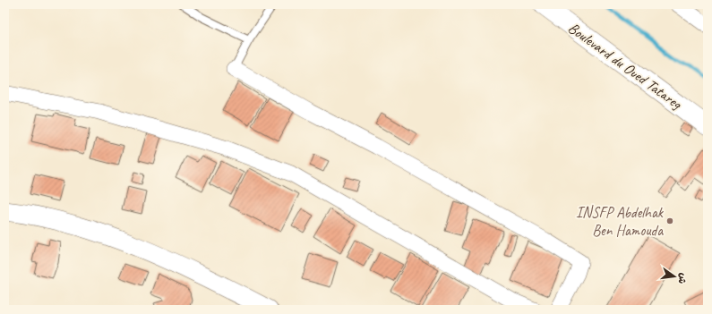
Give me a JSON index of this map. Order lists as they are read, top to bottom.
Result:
{
  "streets": {
    "street": ["Boulevard du Oued Tatareg"]
  },
  "places": ["INSFP Abdelhak Ben Hamouda"],
  "north": "right"
}
